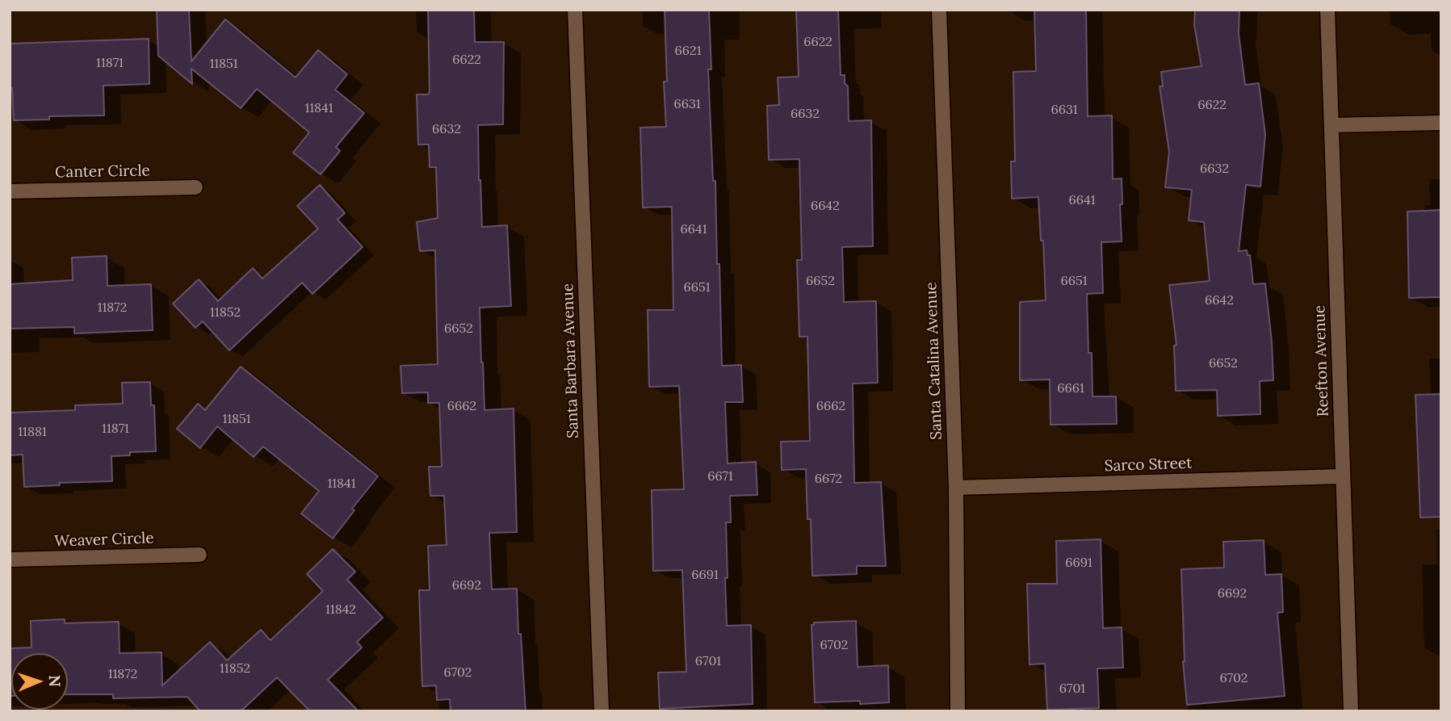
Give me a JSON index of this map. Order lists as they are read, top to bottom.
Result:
{
  "streets": {
    "street": [
      "Canter Circle",
      "Santa Barbara Avenue",
      "Santa Catalina Avenue",
      "Reefton Avenue",
      "Sarco Street",
      "Weaver Circle"
    ]
  },
  "crossings": [
    ["Santa Catalina Avenue", "Sarco Street"],
    ["Reefton Avenue", "Sarco Street"]
  ],
  "house_numbers": [
    "6622",
    "6621",
    "6622",
    "11871",
    "11851",
    "6631",
    "6622",
    "11841",
    "6631",
    "6632",
    "6632",
    "6632",
    "6641",
    "6642",
    "6641",
    "6652",
    "6651",
    "6651",
    "6642",
    "11872",
    "11852",
    "6652",
    "6652",
    "6661",
    "6662",
    "6662",
    "11851",
    "11871",
    "11881",
    "6671",
    "6672",
    "11841",
    "6691",
    "6691",
    "6692",
    "6692",
    "11842",
    "6702",
    "6701",
    "11852",
    "6702",
    "11872",
    "6702",
    "6701"
  ],
  "north": "right"
}
